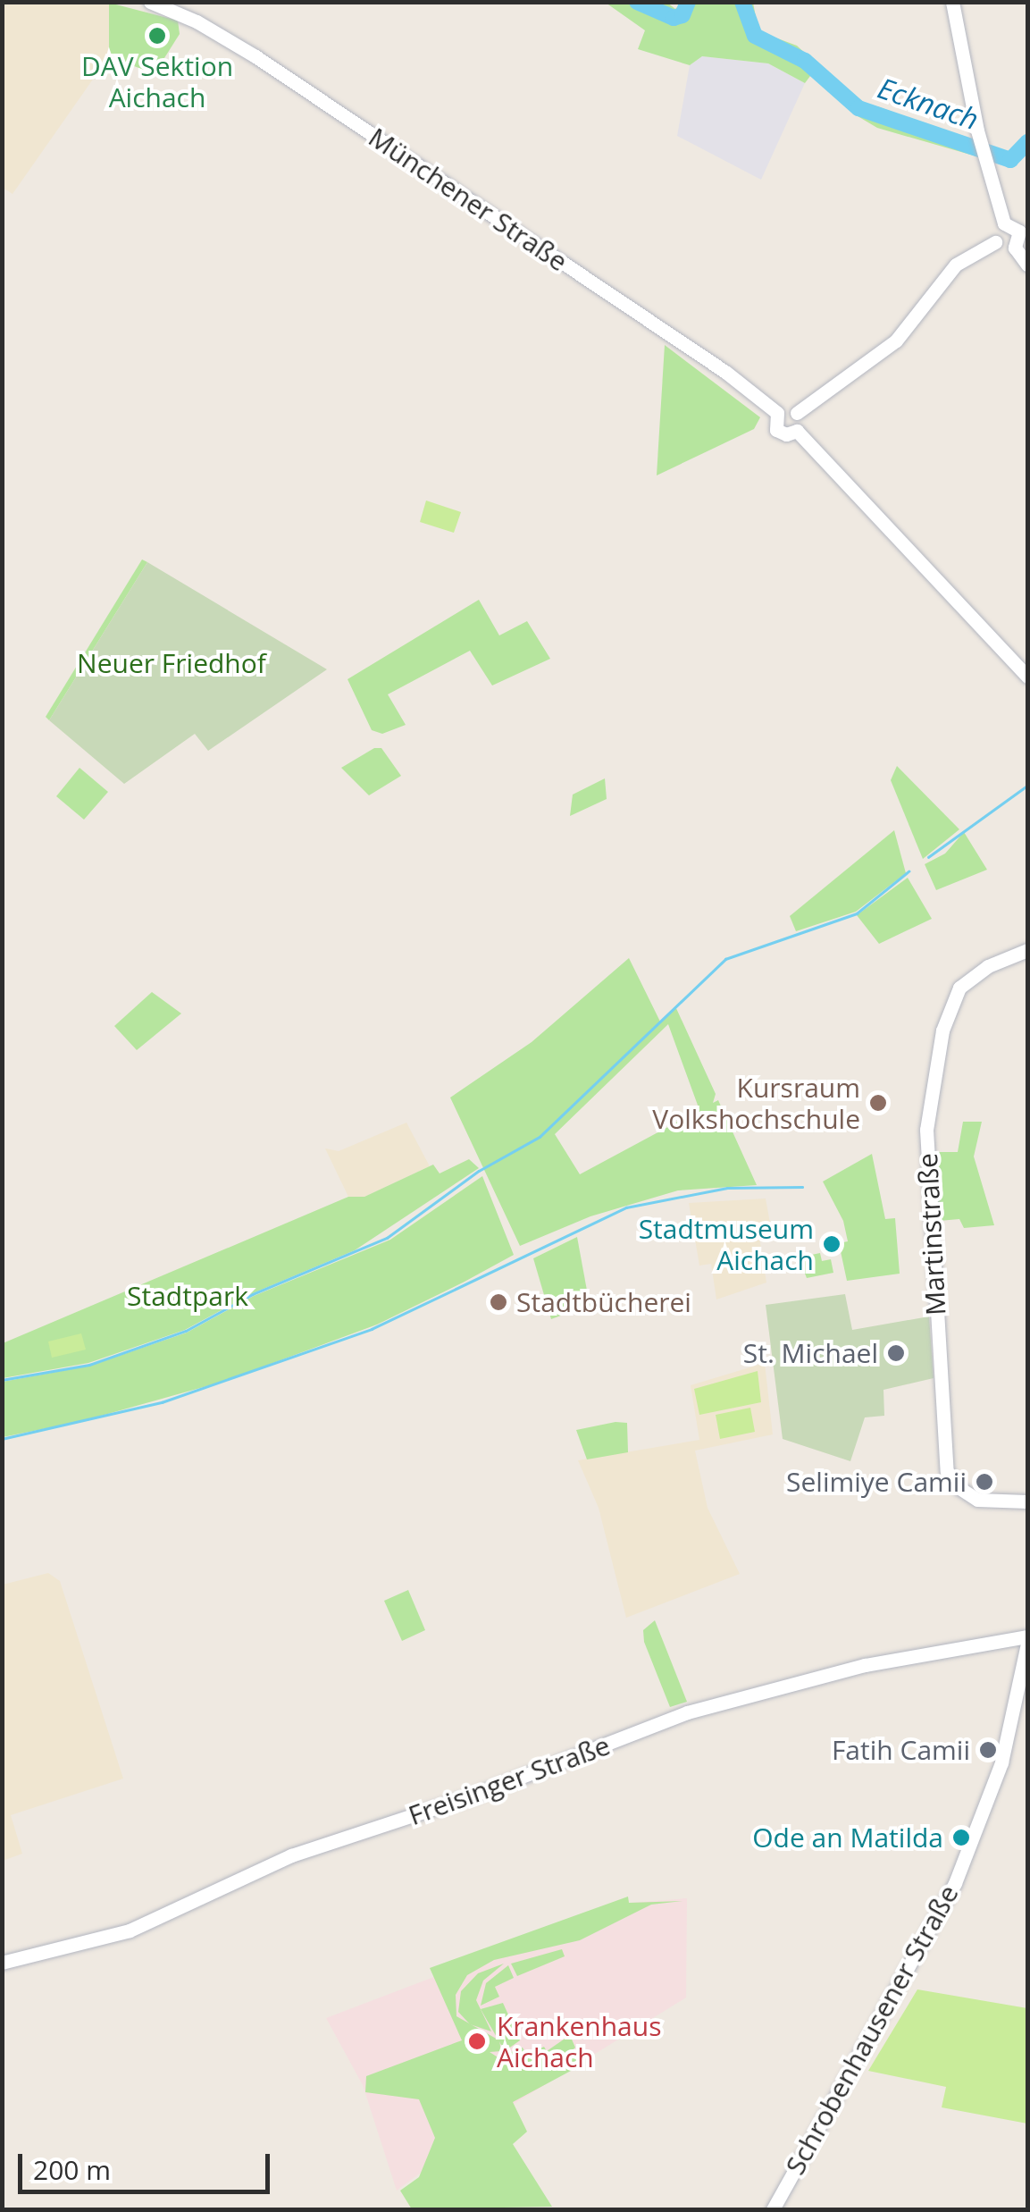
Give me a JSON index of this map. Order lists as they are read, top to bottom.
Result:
{
  "streets": {
    "main road": [
      "Münchener Straße",
      "Martinstraße",
      "Freisinger Straße",
      "Schrobenhausener Straße"
    ]
  },
  "water": ["Ecknach"],
  "parks": ["Neuer Friedhof", "Stadtpark"],
  "places": [
    "DAV Sektion Aichach",
    "Kursraum Volkshochschule",
    "Stadtmuseum Aichach",
    "Stadtbücherei",
    "St. Michael",
    "Selimiye Camii",
    "Fatih Camii",
    "Ode an Matilda",
    "Krankenhaus Aichach"
  ],
  "scale_bar": "200 m"
}
